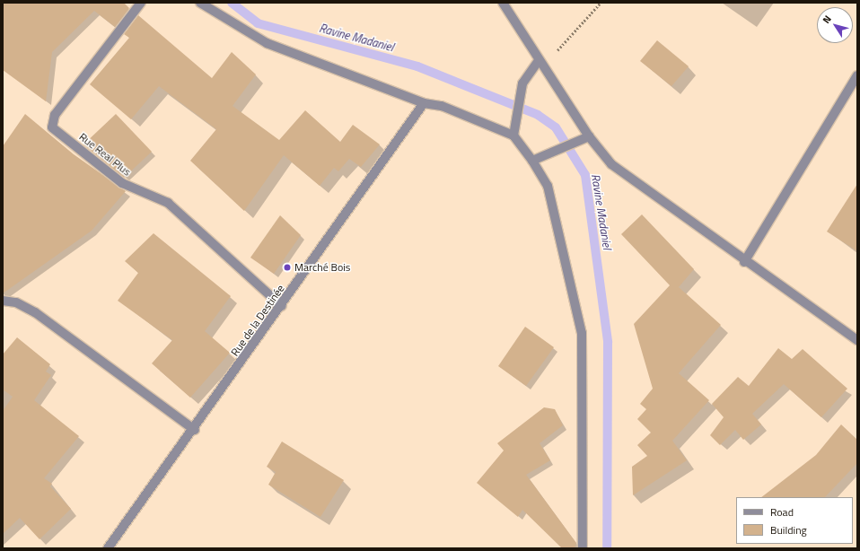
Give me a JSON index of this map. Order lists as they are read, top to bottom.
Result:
{
  "streets": {
    "street": ["Rue Real Plus", "Rue de la Destinée"]
  },
  "crossings": [
    ["Rue Real Plus", "Rue de la Destinée"]
  ],
  "water": ["Ravine Madaniel"],
  "places": ["Marché Bois"],
  "legend": ["Road", "Building"],
  "north": "top left"
}
